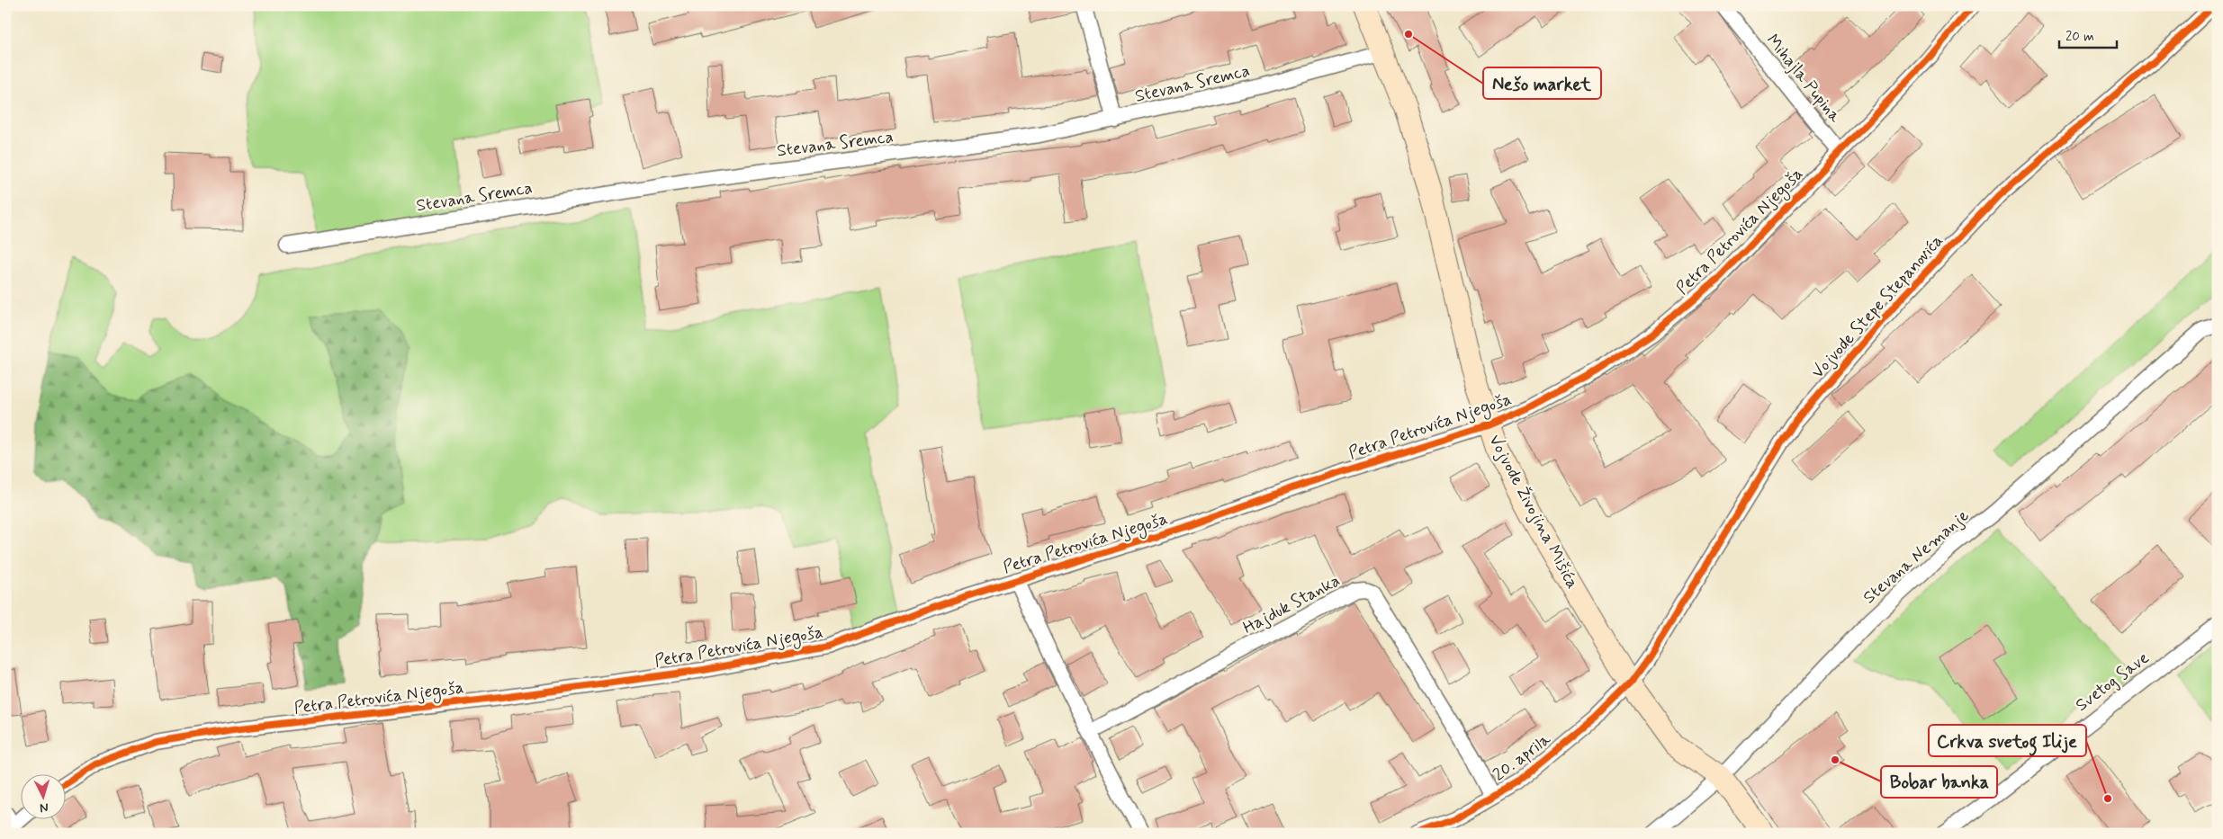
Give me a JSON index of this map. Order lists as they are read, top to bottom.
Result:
{
  "streets": {
    "street": [
      "Mihajla Pupina",
      "Stevana Sremca",
      "Petra Petrovića Njegoša",
      "Vojvode Stepe Stepanovića",
      "Vojvode Živojina Mišića",
      "Stevana Nemanje",
      "Hajduk Stanka",
      "Svetog Save",
      "20. aprila"
    ]
  },
  "crossings": [
    ["Mihajla Pupina", "Petra Petrovića Njegoša"],
    ["Stevana Sremca", "Vojvode Živojina Mišića"],
    ["Petra Petrovića Njegoša", "Vojvode Živojina Mišića"],
    ["Vojvode Stepe Stepanovića", "Vojvode Živojina Mišića"],
    ["Vojvode Stepe Stepanovića", "20. aprila"],
    ["Vojvode Živojina Mišića", "Stevana Nemanje"],
    ["Vojvode Živojina Mišića", "20. aprila"],
    ["Hajduk Stanka", "20. aprila"]
  ],
  "places": ["Nešo market", "Bobar banka", "Crkva svetog Ilije"],
  "scale_bar": "20 m",
  "north": "bottom"
}
